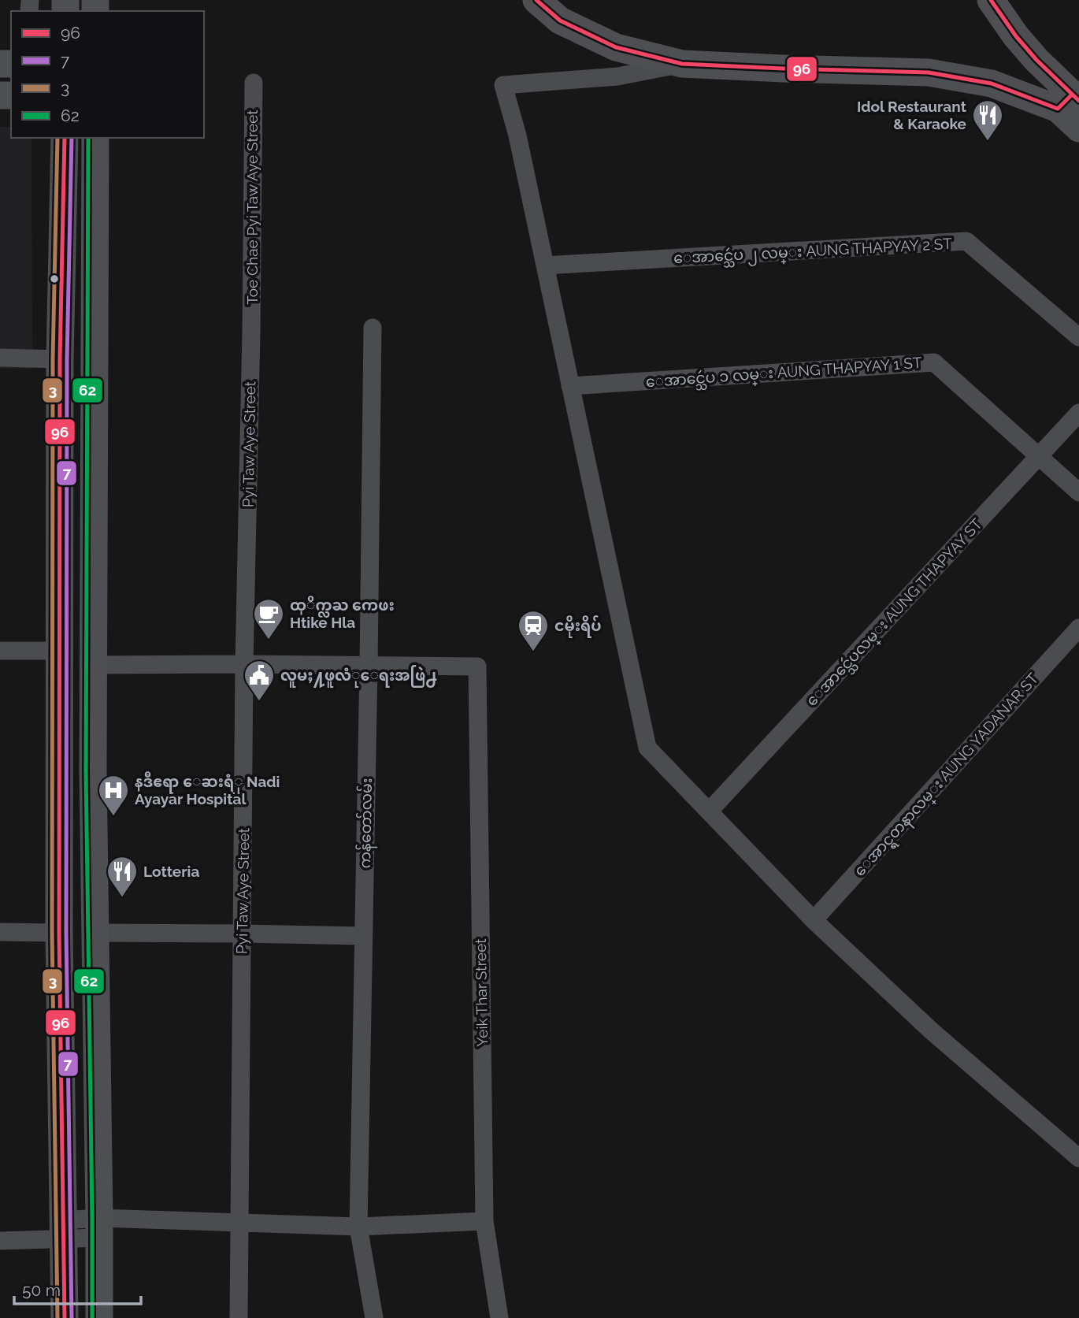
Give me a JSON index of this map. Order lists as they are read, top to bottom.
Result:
{
  "streets": {
    "street": [
      "Toe Chae Pyi Taw Aye Street",
      "ေအာင္သေဴပ ၂ လမ္း AUNG THAPYAY 2 ST",
      "ေအာင္သေဴပ ၁ လမ္း AUNG THAPYAY 1 ST",
      "Pyi Taw Aye Street",
      "ေအာင္သေဴပလမ္း AUNG THAPYAY ST",
      "ေအာင္ရတနာလမ္း AUNG YADANAR ST",
      "ကန်တော်လမ်း",
      "Yeik Thar Street"
    ]
  },
  "crossings": [
    ["Toe Chae Pyi Taw Aye Street", "Pyi Taw Aye Street"],
    ["ေအာင္သေဴပ ၁ လမ္း AUNG THAPYAY 1 ST", "ေအာင္သေဴပလမ္း AUNG THAPYAY ST"],
    ["ကန်တော်လမ်း", "Yeik Thar Street"]
  ],
  "places": {
    "restaurant": ["Idol Restaurant & Karaoke", "Lotteria"],
    "cafe": ["ထုိက္လႀ ကေဖး Htike Hla"],
    "station": ["ငမိုးရိပ်"],
    "public building": ["လူမႈ႔ဖူလံုေရးအဖြဲ႕"],
    "hospital": ["နဒီဧရာ ေဆးရံု Nadi Ayayar Hospital"]
  },
  "lines": [
    "transit line 96",
    "transit line 7",
    "transit line 3",
    "transit line 62"
  ],
  "legend": [
    "96",
    "7",
    "3",
    "62"
  ],
  "scale_bar": "50 m"
}
